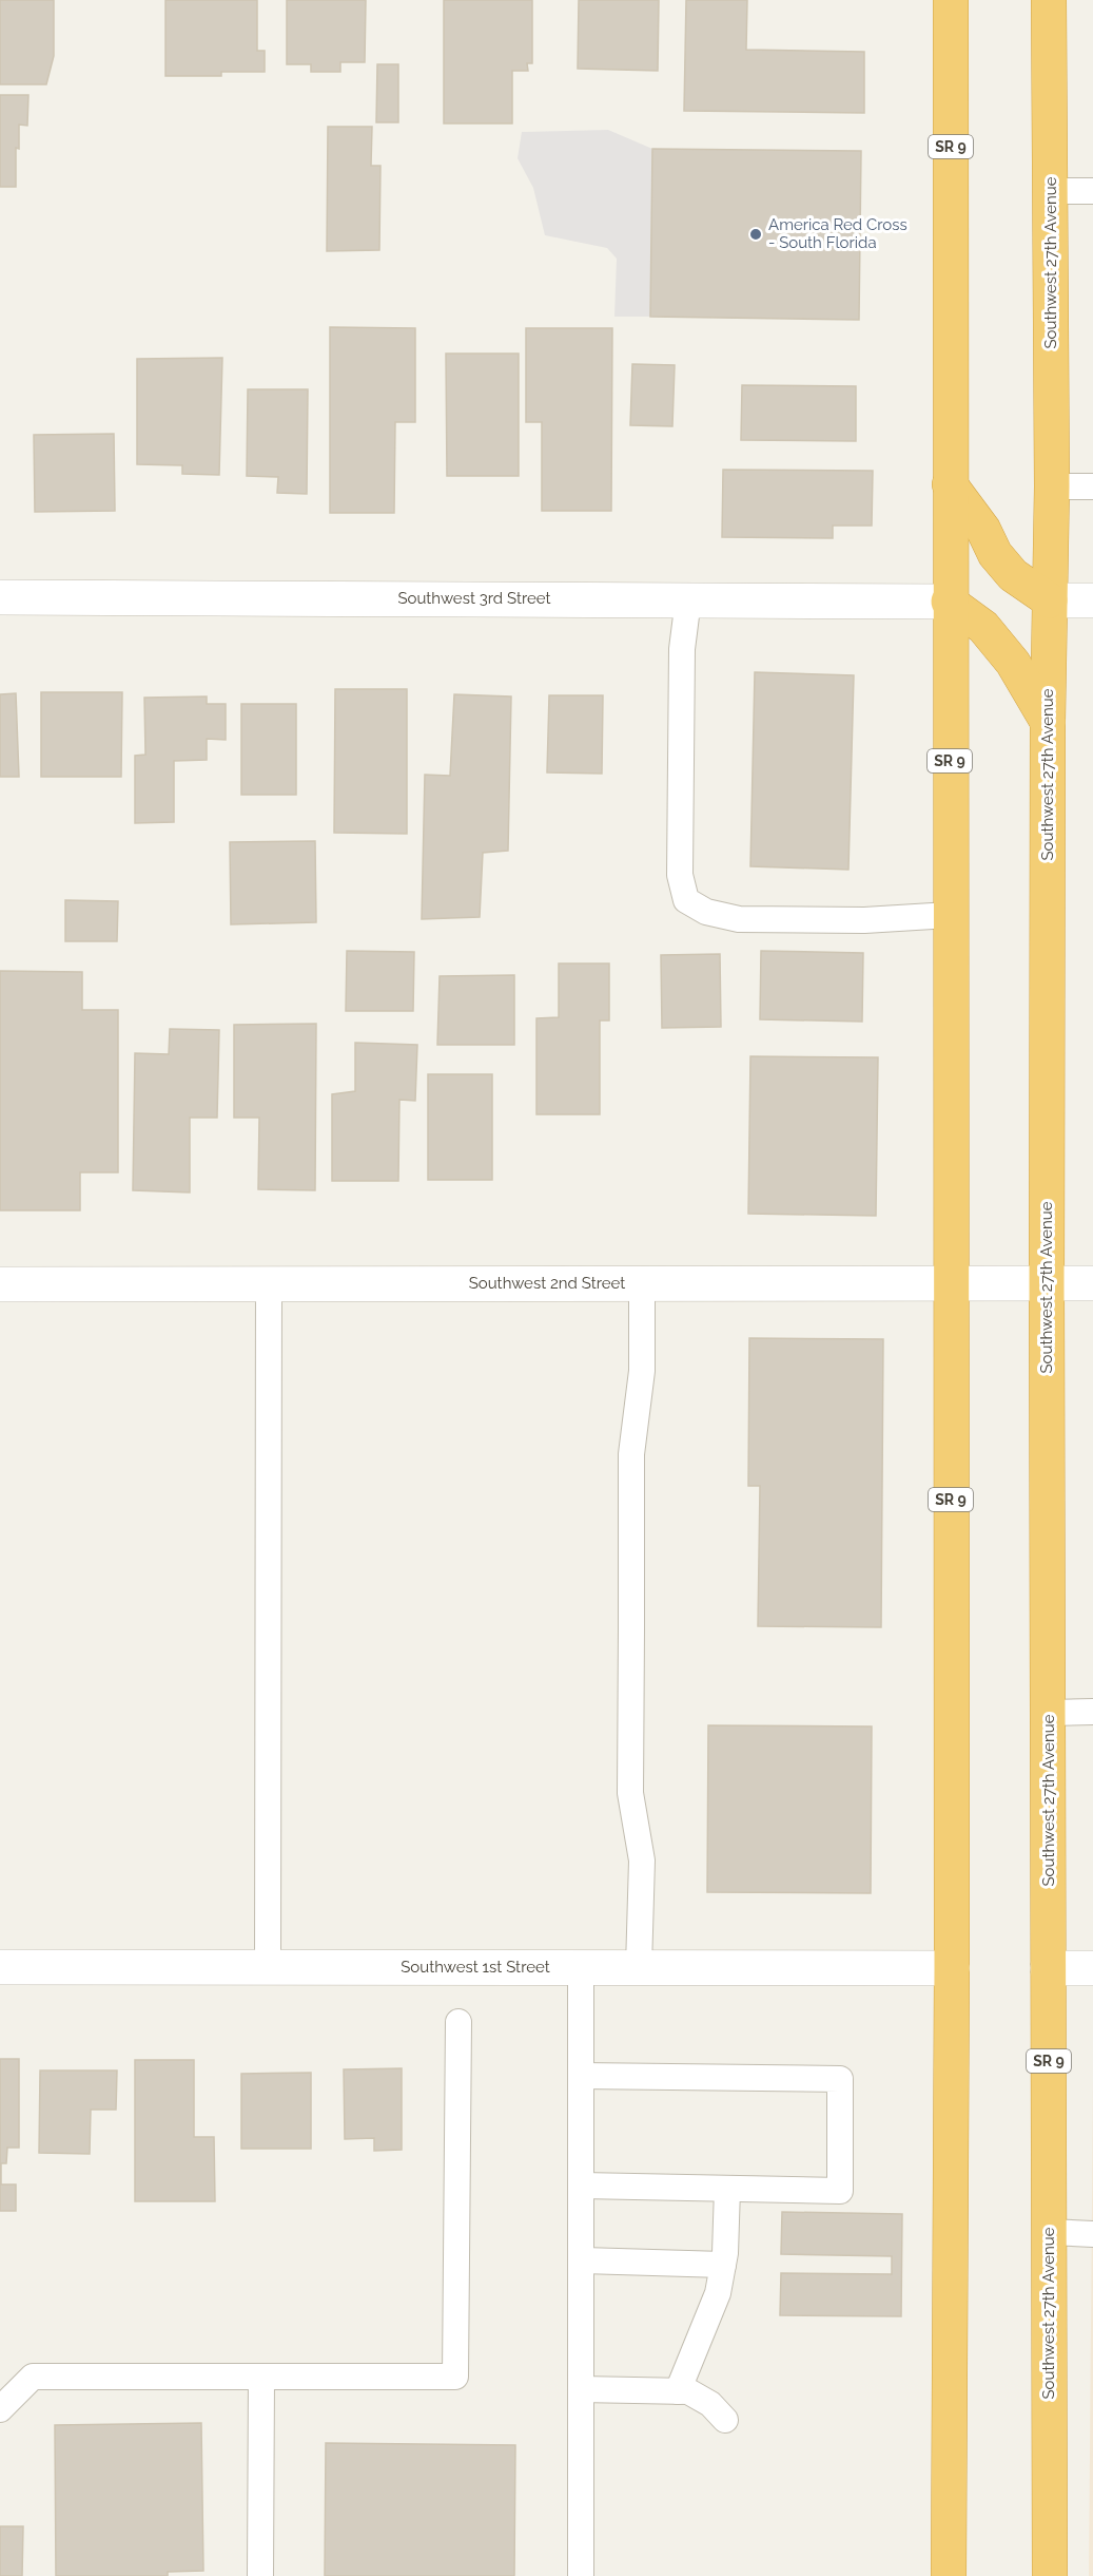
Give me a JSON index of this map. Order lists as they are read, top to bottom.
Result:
{
  "streets": {
    "highway": ["SR 9", "Southwest 27th Avenue"],
    "street": ["Southwest 3rd Street", "Southwest 2nd Street", "Southwest 1st Street"]
  },
  "crossings": [
    ["SR 9", "Southwest 3rd Street"],
    ["SR 9", "Southwest 2nd Street"],
    ["SR 9", "Southwest 1st Street"],
    ["Southwest 27th Avenue", "Southwest 2nd Street"]
  ],
  "places": ["America Red Cross - South Florida"]
}
